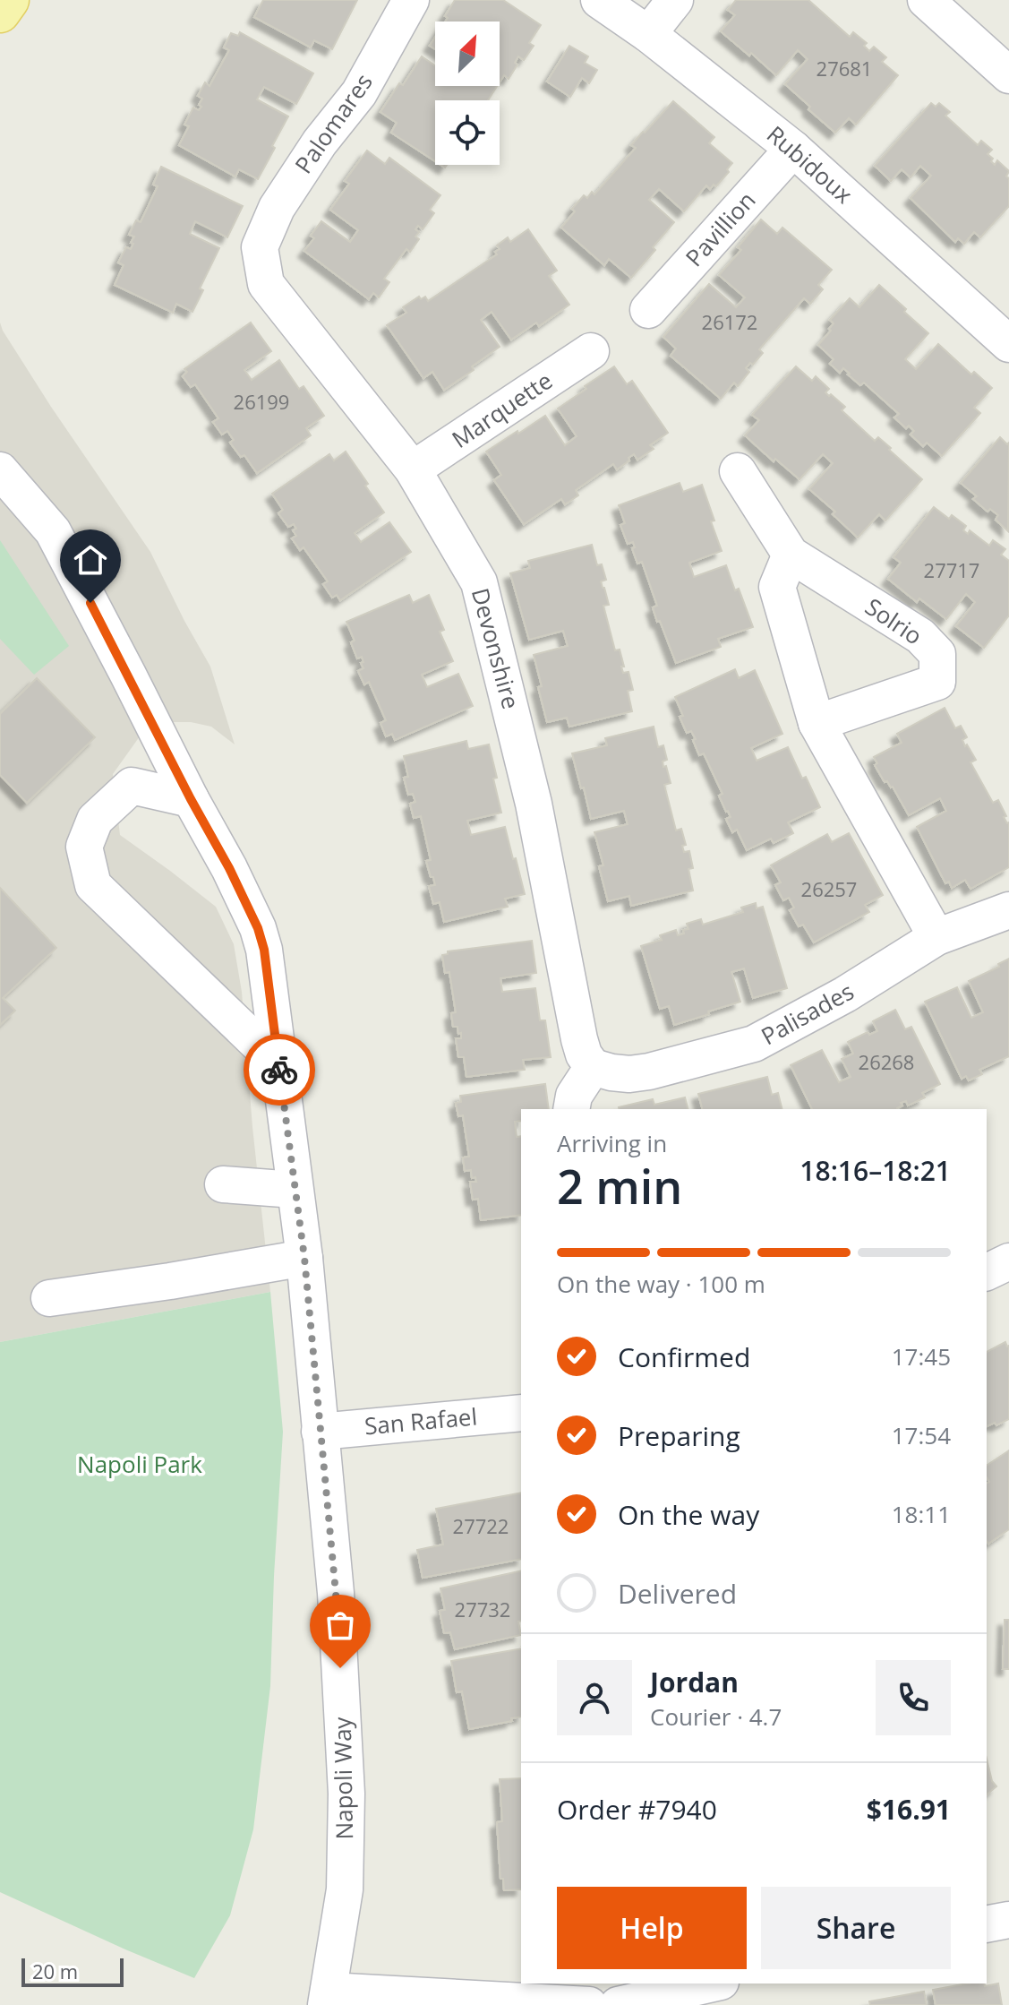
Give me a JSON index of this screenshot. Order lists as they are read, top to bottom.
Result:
{
  "streets": {
    "street": [
      "Palomares",
      "Rubidoux",
      "Pavillion",
      "Marquette",
      "Solrio",
      "Devonshire",
      "Palisades",
      "San Rafael",
      "Napoli Way"
    ]
  },
  "crossings": [
    ["Palomares", "Devonshire"],
    ["Rubidoux", "Pavillion"],
    ["Marquette", "Devonshire"],
    ["Devonshire", "Palisades"],
    ["San Rafael", "Napoli Way"]
  ],
  "parks": ["Napoli Park"],
  "house_numbers": [
    "27681",
    "26172",
    "26199",
    "27717",
    "26257",
    "26268",
    "27722",
    "27732"
  ],
  "scale_bar": "20 m",
  "north": "top right",
  "page": {
    "heading": ["2 min", "Arriving in", "18:16–18:21"],
    "panel": [
      "Jordan",
      "Courier · 4.7",
      "Order #7940",
      "$16.91"
    ],
    "bar": "On the way · 100 m",
    "list": [
      ["Confirmed", "17:45"],
      ["Preparing", "17:54"],
      ["On the way", "18:11"],
      "Delivered"
    ],
    "buttons": ["Help", "Share"],
    "scale": "20 m"
  }
}
